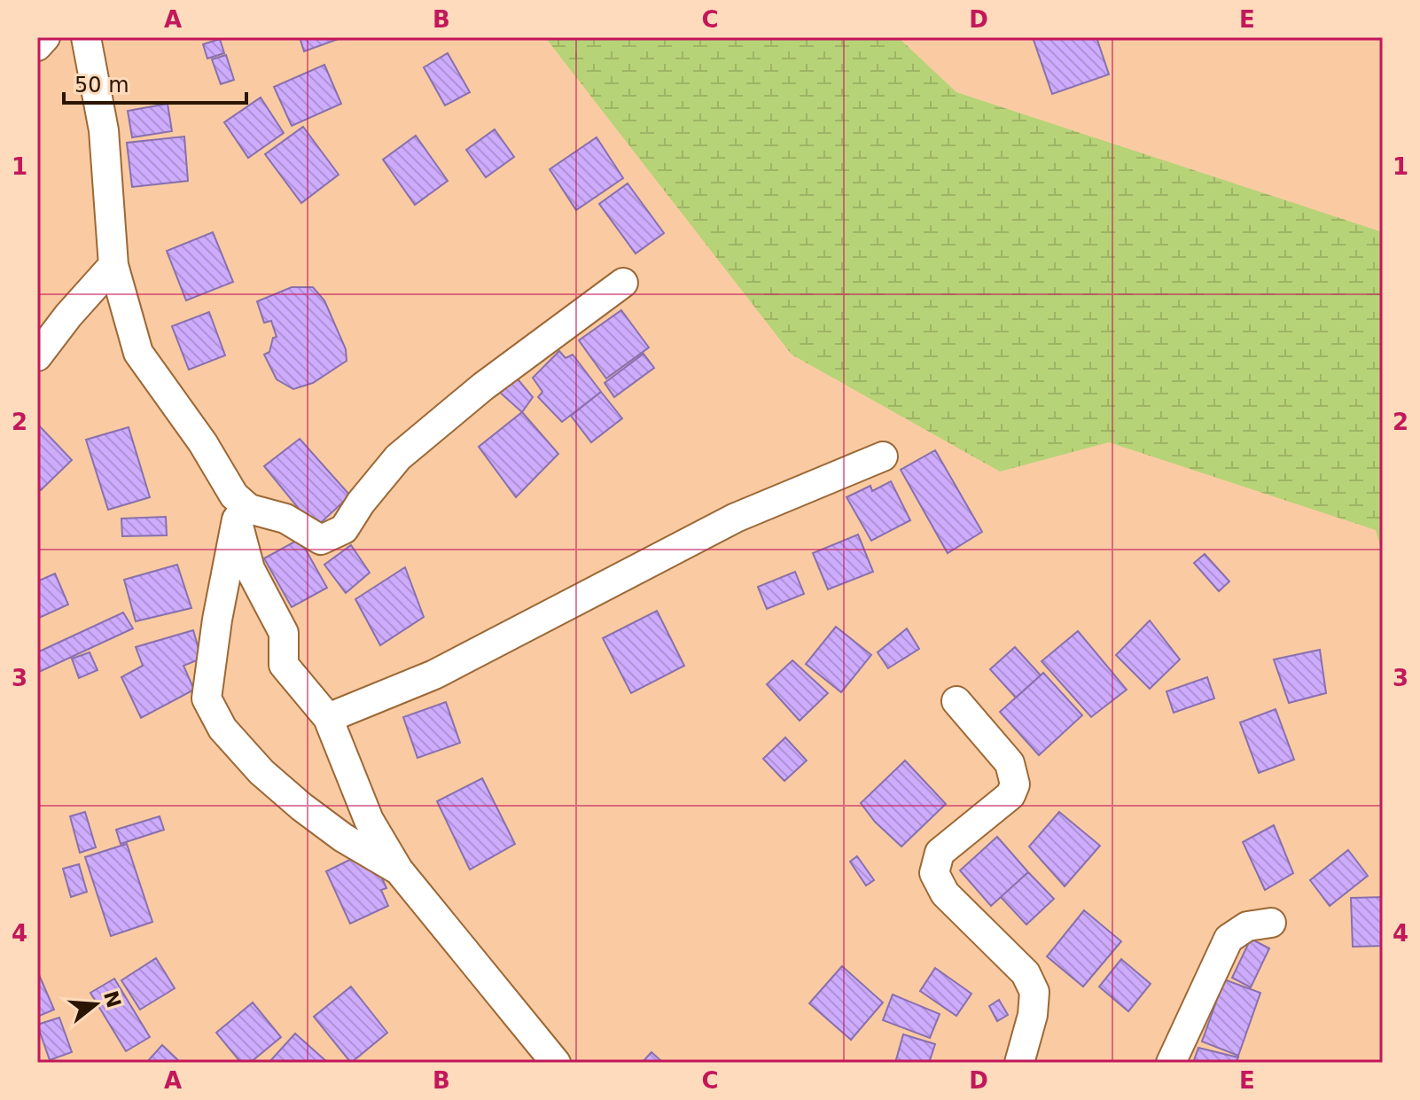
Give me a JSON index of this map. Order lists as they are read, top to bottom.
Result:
{
  "scale_bar": "50 m",
  "north": "right",
  "grid": {
    "columns": [
      "A",
      "B",
      "C",
      "D",
      "E"
    ],
    "rows": [
      "1",
      "2",
      "3",
      "4"
    ]
  }
}
